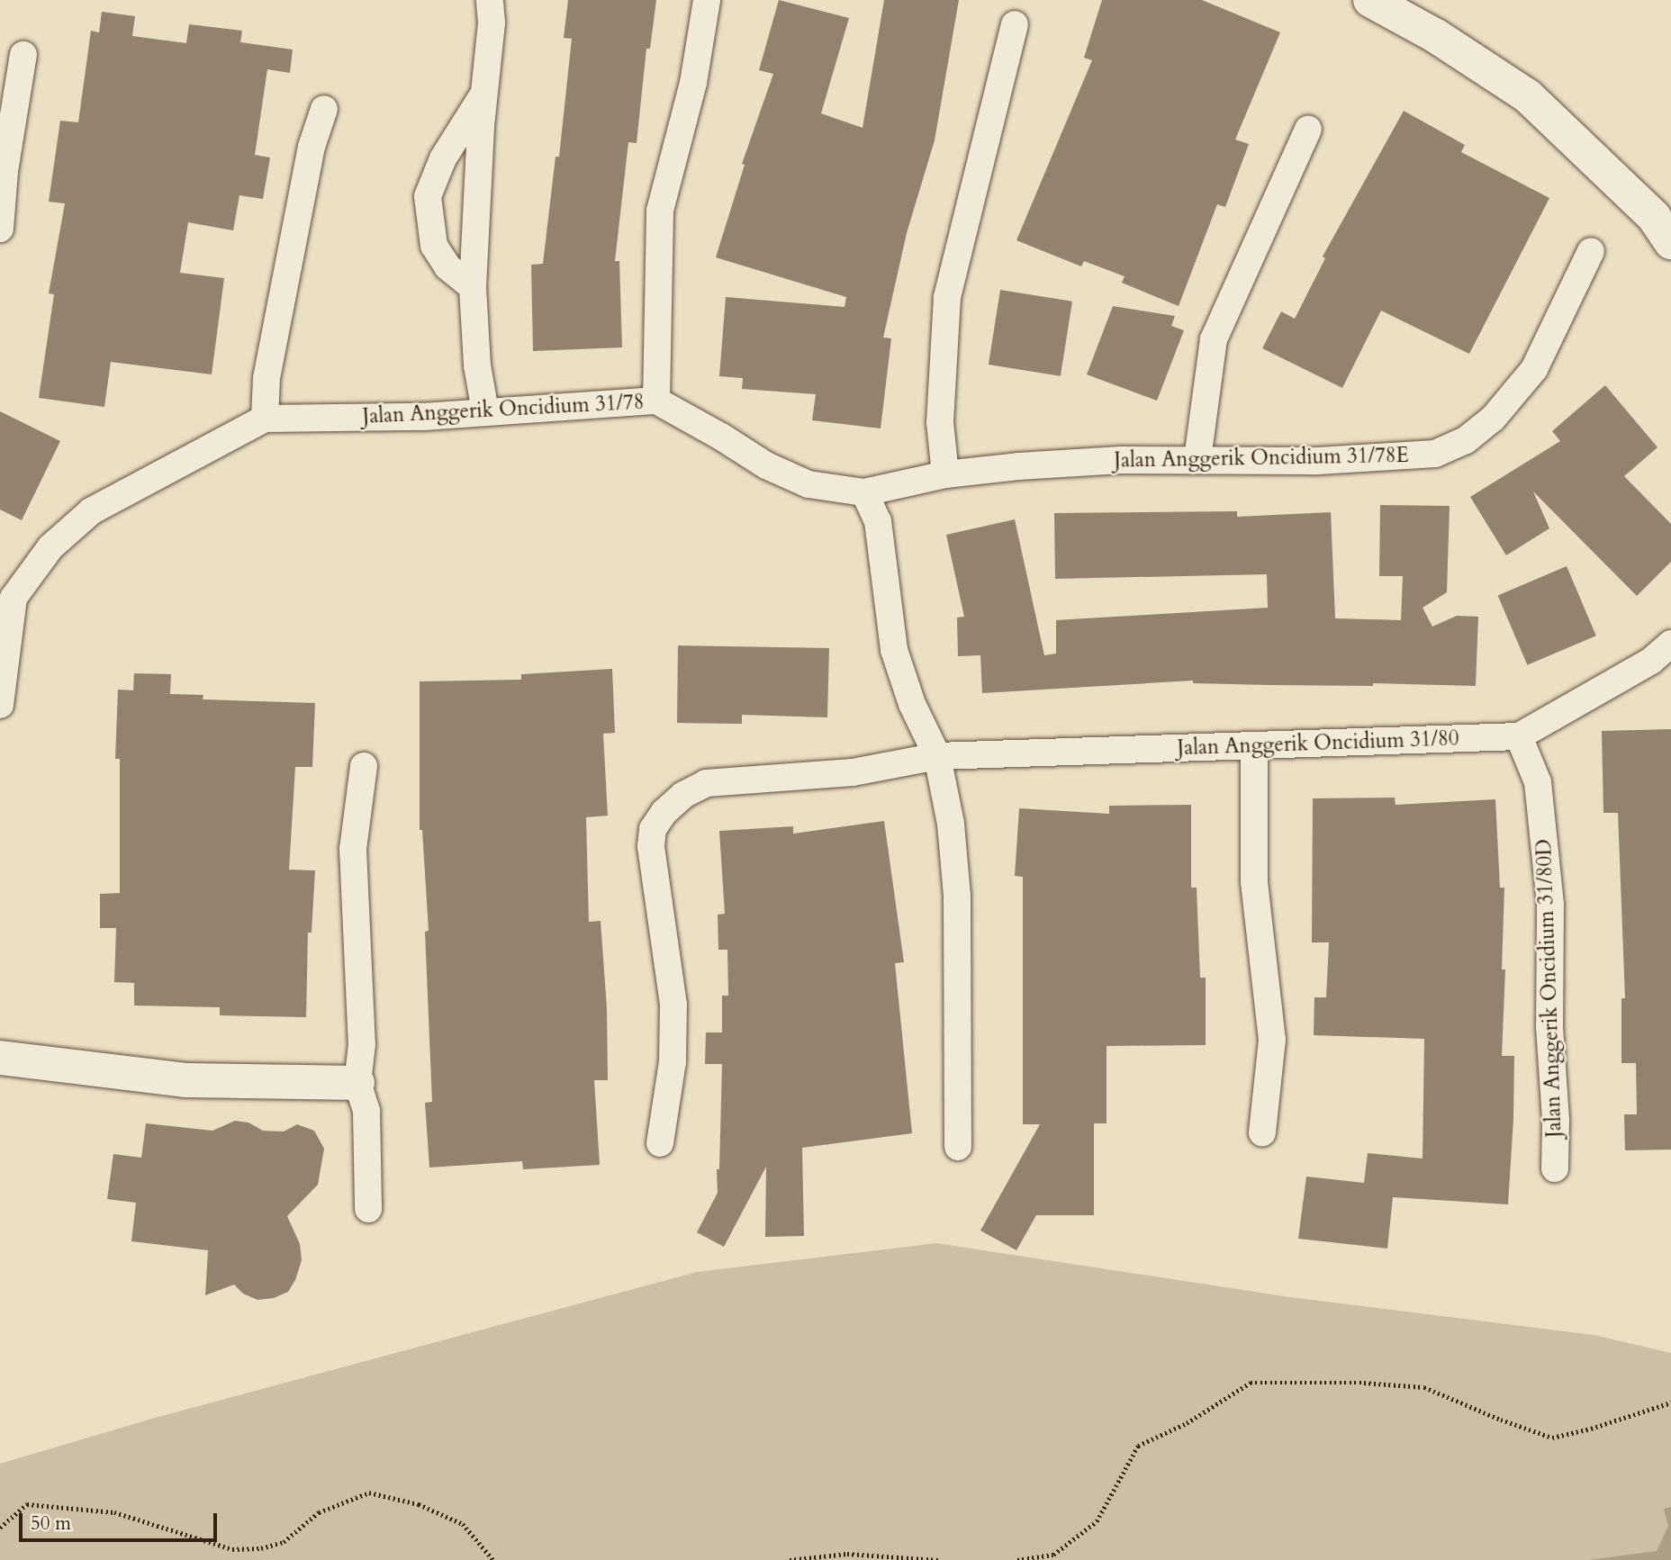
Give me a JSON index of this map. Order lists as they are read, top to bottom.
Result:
{
  "streets": {
    "street": [
      "Jalan Anggerik Oncidium 31/78",
      "Jalan Anggerik Oncidium 31/78E",
      "Jalan Anggerik Oncidium 31/80",
      "Jalan Anggerik Oncidium 31/80D"
    ]
  },
  "crossings": [
    ["Jalan Anggerik Oncidium 31/78", "Jalan Anggerik Oncidium 31/78E"],
    ["Jalan Anggerik Oncidium 31/80", "Jalan Anggerik Oncidium 31/80D"]
  ],
  "scale_bar": "50 m"
}
